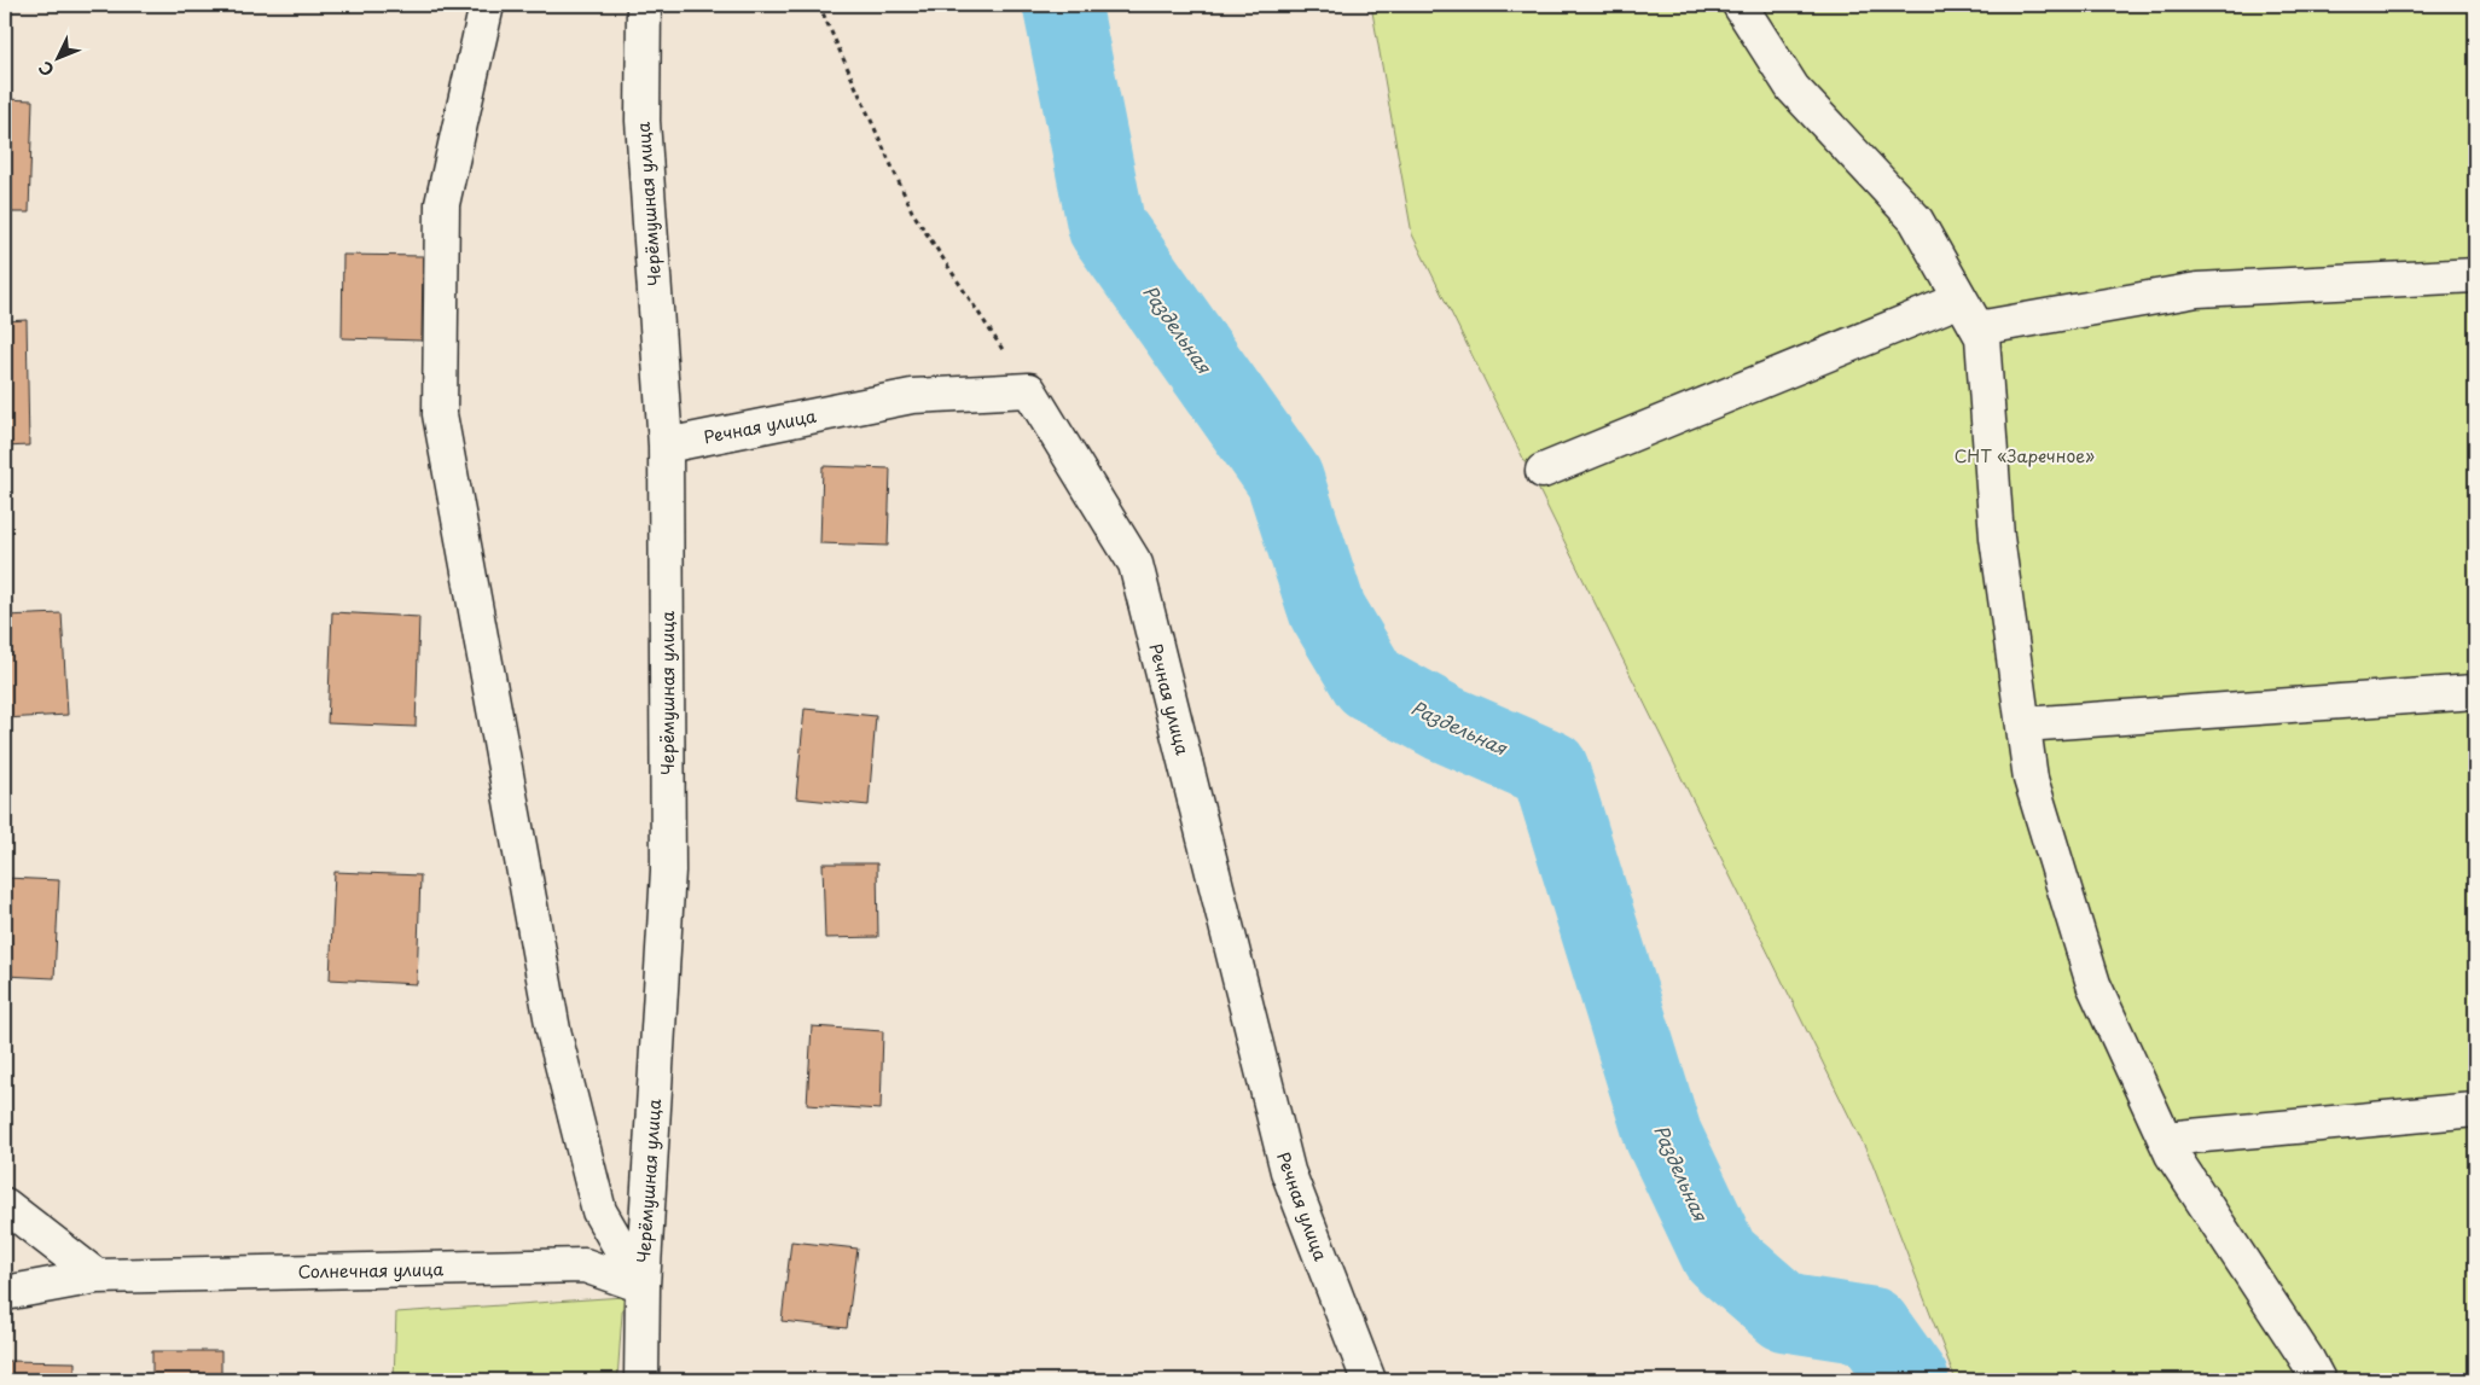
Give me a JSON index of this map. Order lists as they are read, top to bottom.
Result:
{
  "streets": {
    "street": ["Черёмушная улица", "Речная улица", "Солнечная улица"]
  },
  "crossings": [
    ["Черёмушная улица", "Речная улица"],
    ["Черёмушная улица", "Солнечная улица"]
  ],
  "water": ["Раздельная"],
  "parks": ["СНТ «Заречное»"],
  "north": "bottom left"
}
